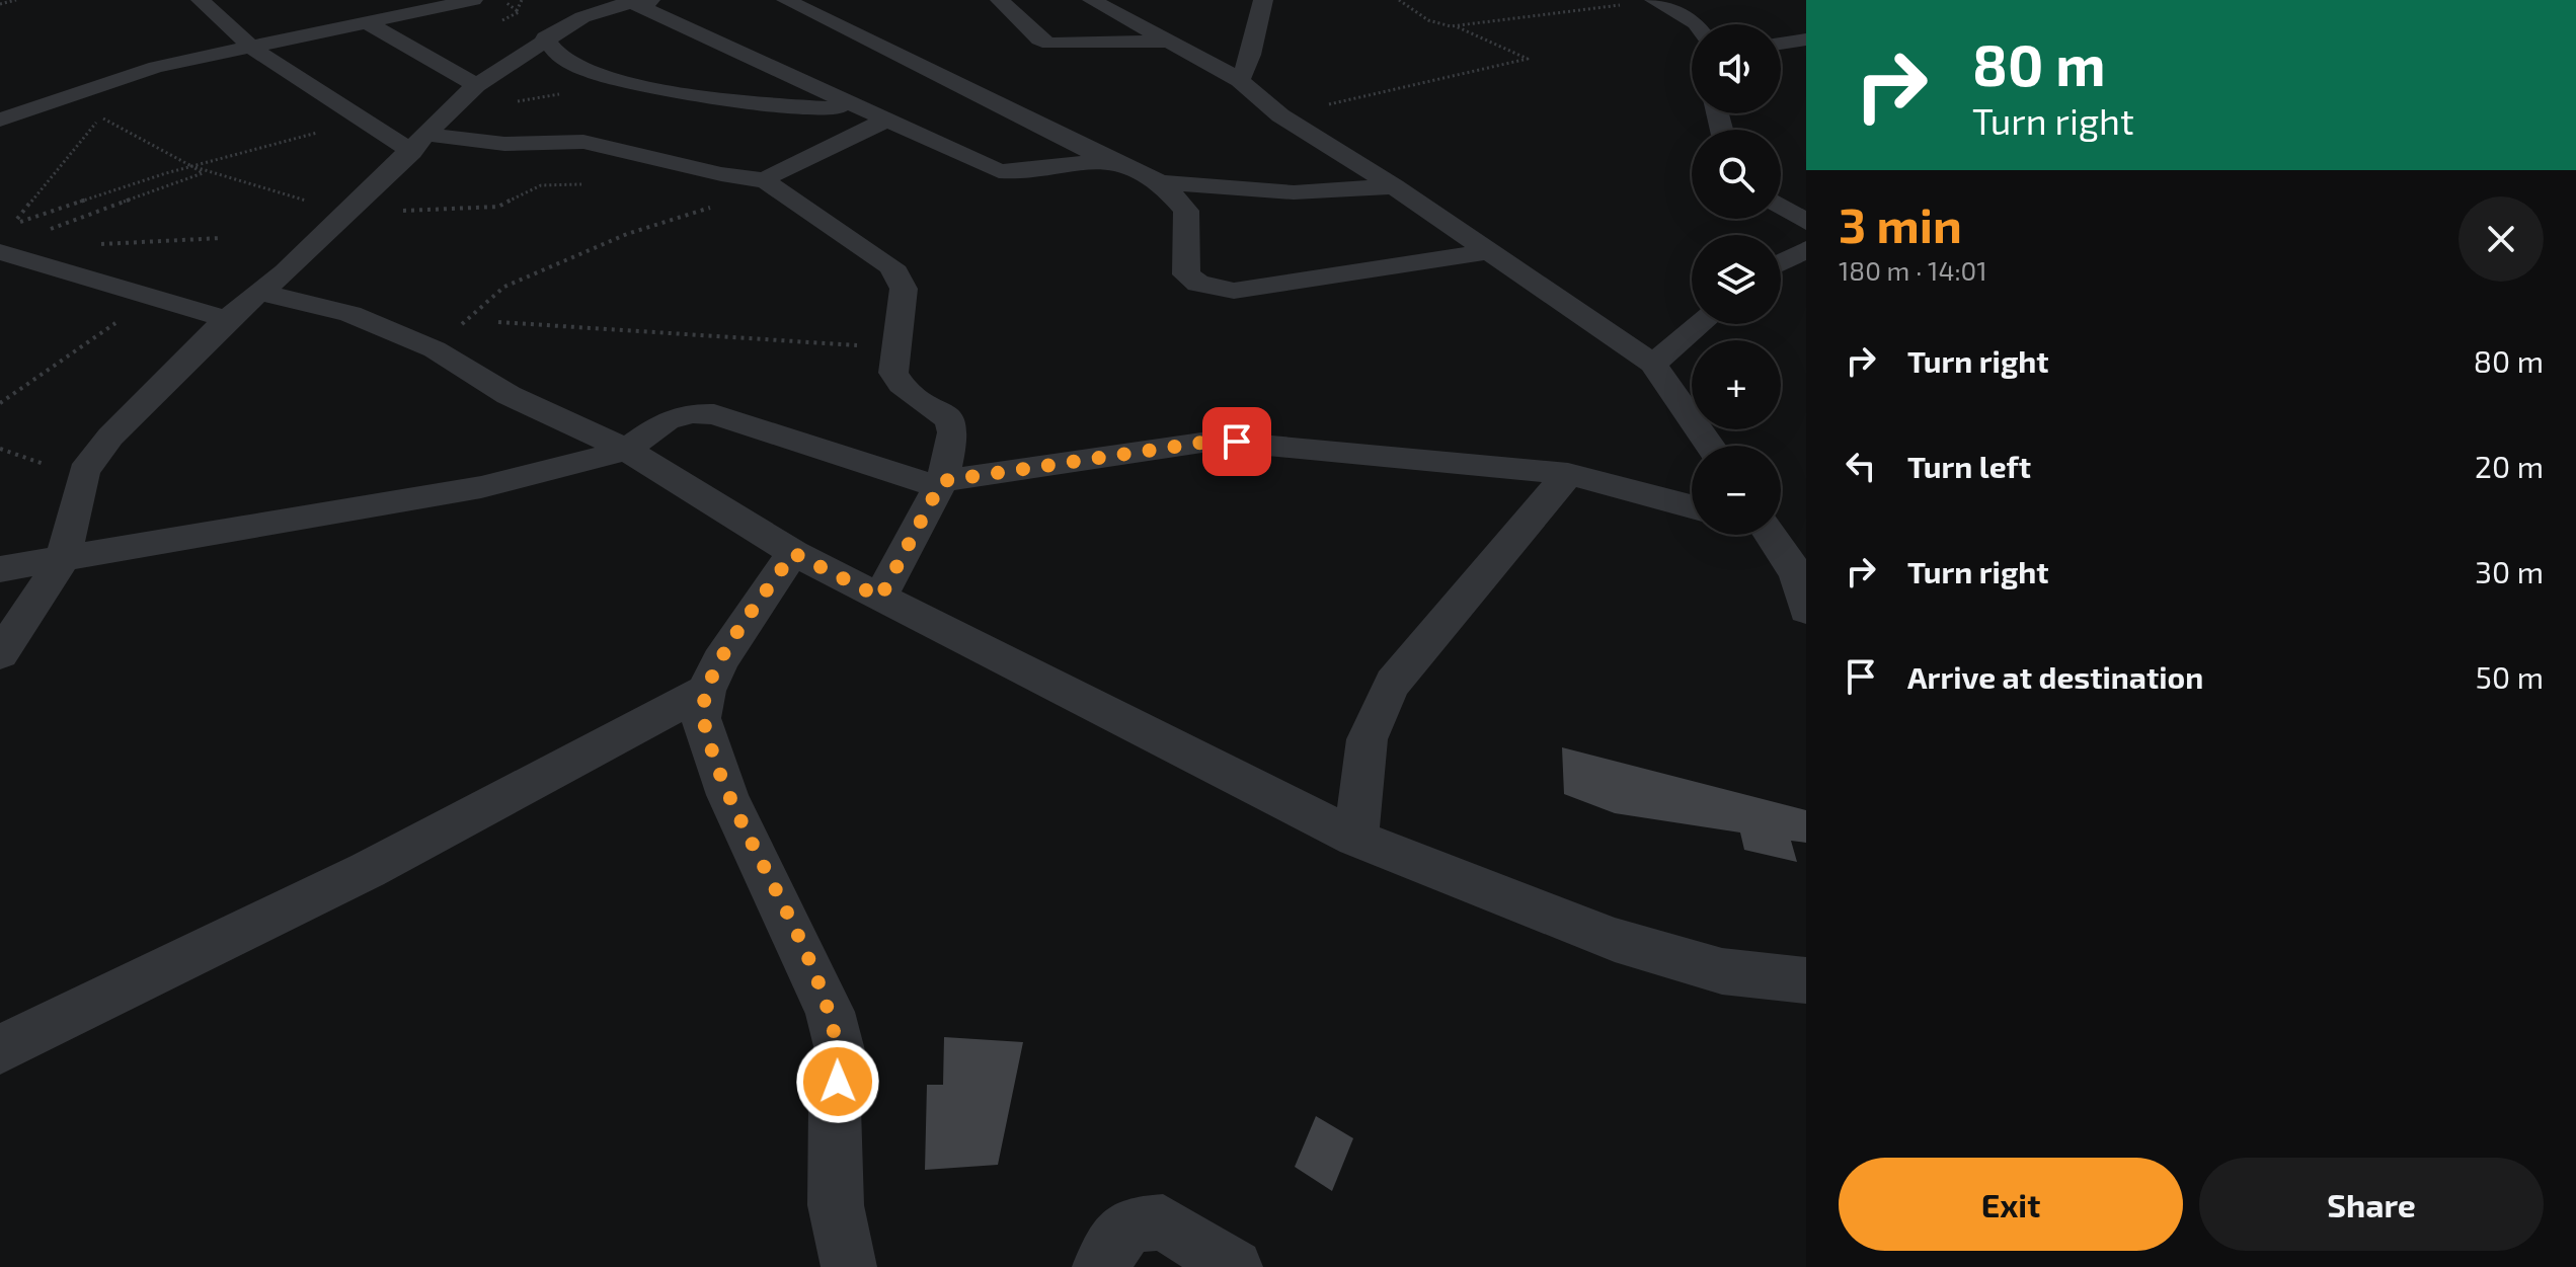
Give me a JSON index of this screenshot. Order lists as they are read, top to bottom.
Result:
{
  "page": {
    "turn": ["80 m", "Turn right"],
    "map_buttons": ["+", "−"],
    "heading": ["3 min", "180 m · 14:01"],
    "list": [
      {
        "name": "Turn right",
        "value": "80 m"
      },
      {
        "name": "Turn left",
        "value": "20 m"
      },
      {
        "name": "Turn right",
        "value": "30 m"
      },
      {
        "name": "Arrive at destination",
        "value": "50 m"
      }
    ],
    "buttons": ["Exit", "Share"]
  }
}
